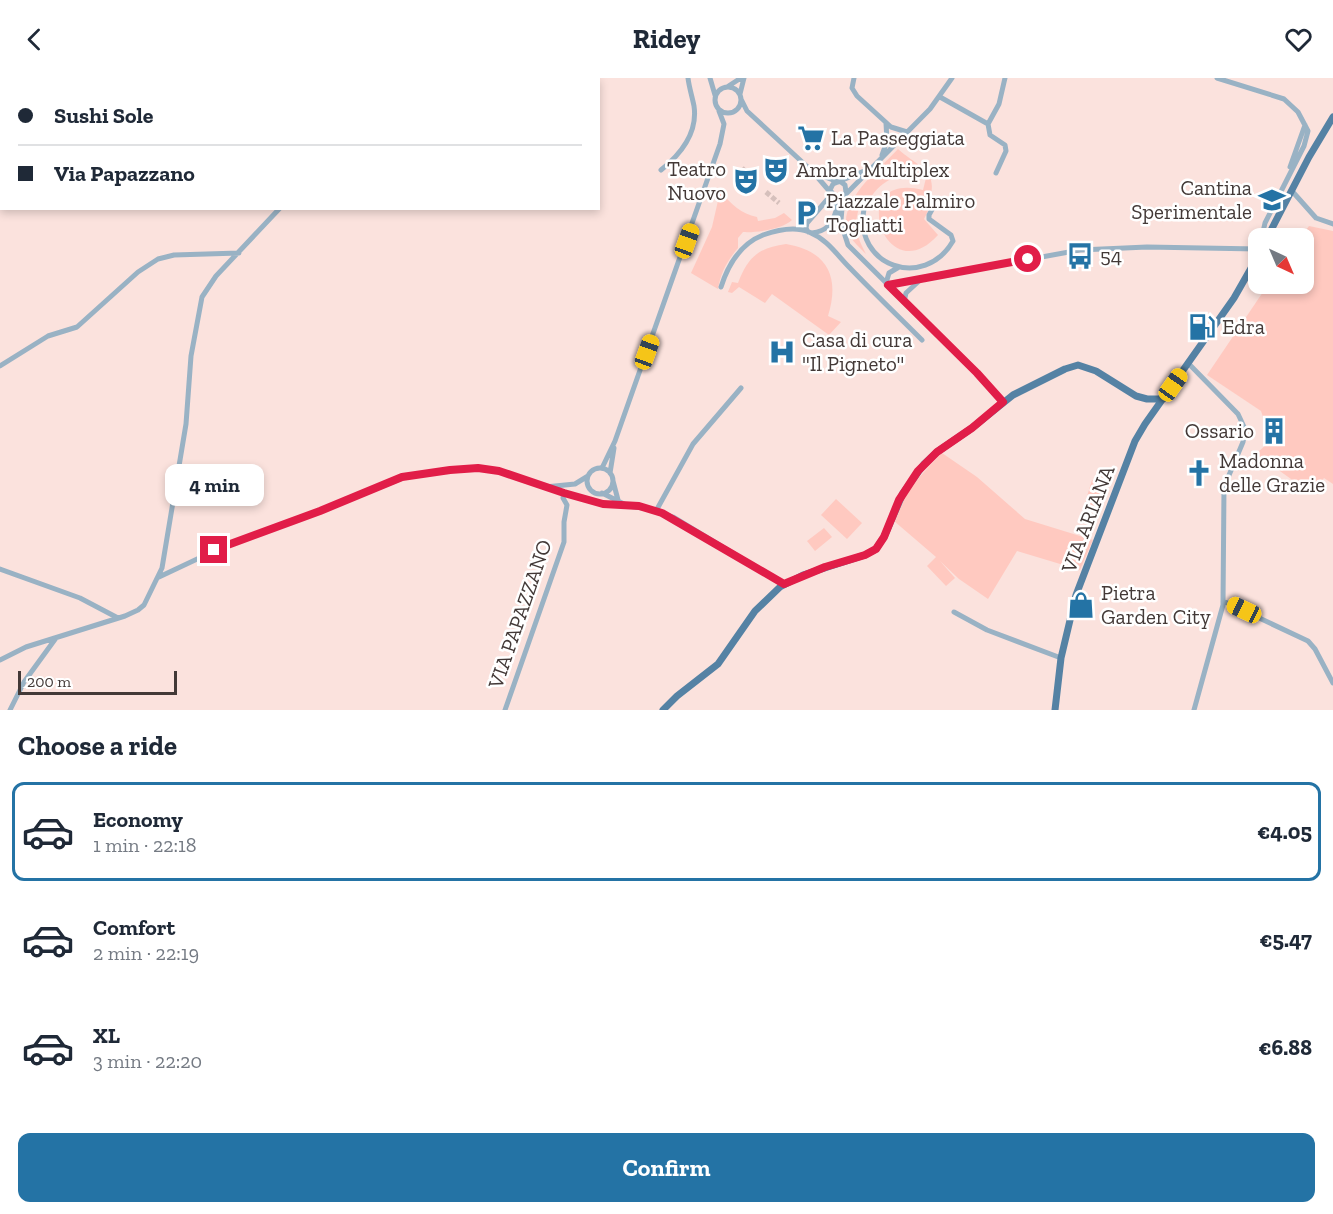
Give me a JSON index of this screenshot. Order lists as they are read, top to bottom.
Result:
{
  "streets": {
    "main road": ["VIA ARIANA"],
    "street": ["VIA PAPAZZANO"]
  },
  "places": {
    "supermarket": ["La Passeggiata"],
    "theatre": ["Ambra Multiplex", "Teatro Nuovo"],
    "school or university": ["Cantina Sperimentale"],
    "parking": ["Piazzale Palmiro Togliatti"],
    "bus stop": ["54"],
    "fuel station": ["Edra"],
    "hospital": ["Casa di cura \"Il Pigneto\""],
    "building": ["Ossario"],
    "church": ["Madonna delle Grazie"],
    "shop": ["Pietra Garden City"]
  },
  "scale_bar": "200 m",
  "north": "bottom right",
  "page": {
    "header": "Ridey",
    "banner": ["Sushi Sole", "Via Papazzano"],
    "bubble": "4 min",
    "scale": "200 m",
    "heading": "Choose a ride",
    "list": [
      {
        "name": "Economy",
        "note": "1 min · 22:18",
        "value": "€4.05"
      },
      {
        "name": "Comfort",
        "note": "2 min · 22:19",
        "value": "€5.47"
      },
      {
        "name": "XL",
        "note": "3 min · 22:20",
        "value": "€6.88"
      }
    ],
    "buttons": "Confirm"
  }
}
